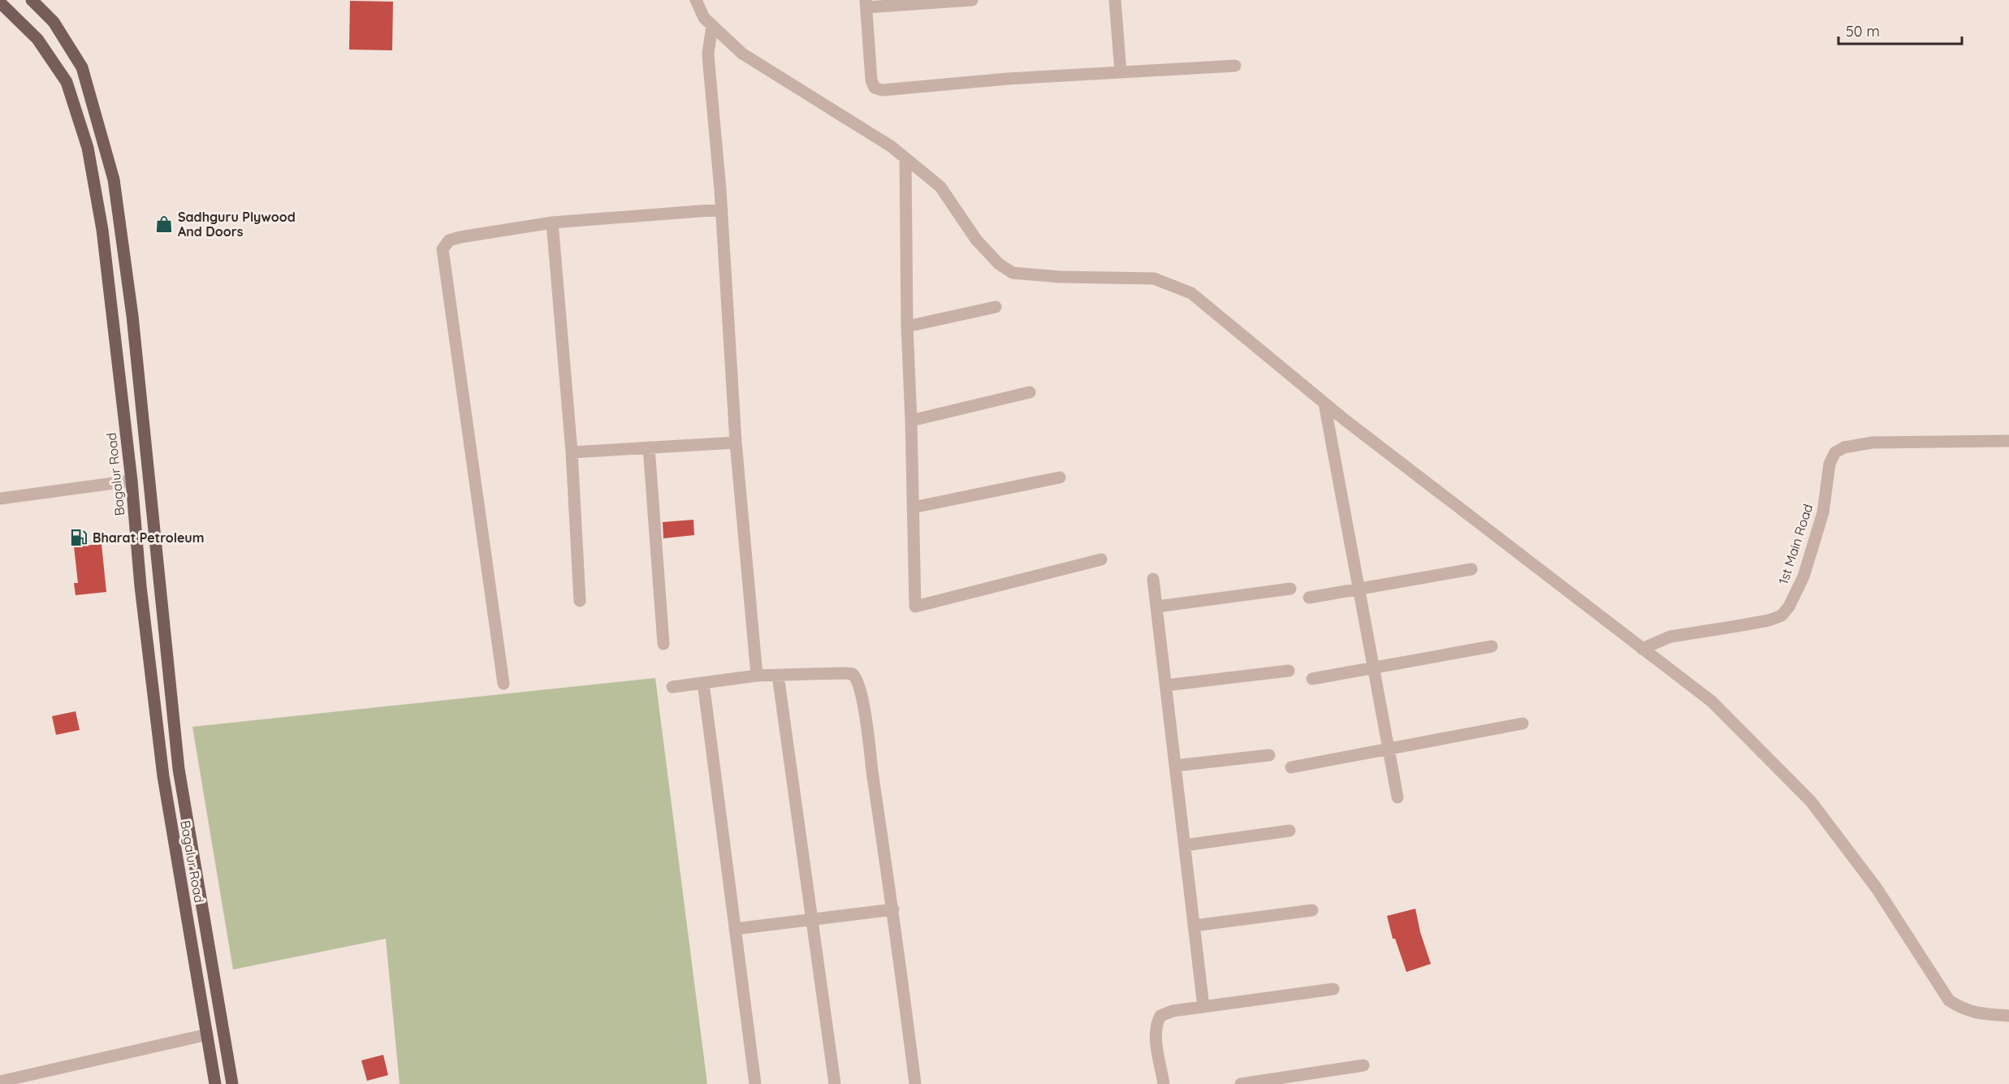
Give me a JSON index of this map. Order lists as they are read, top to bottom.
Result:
{
  "streets": {
    "main road": ["Bagalur Road"],
    "street": ["1st Main Road"]
  },
  "places": {
    "shop": ["Sadhguru Plywood And Doors"],
    "fuel station": ["Bharat Petroleum"]
  },
  "scale_bar": "50 m"
}
